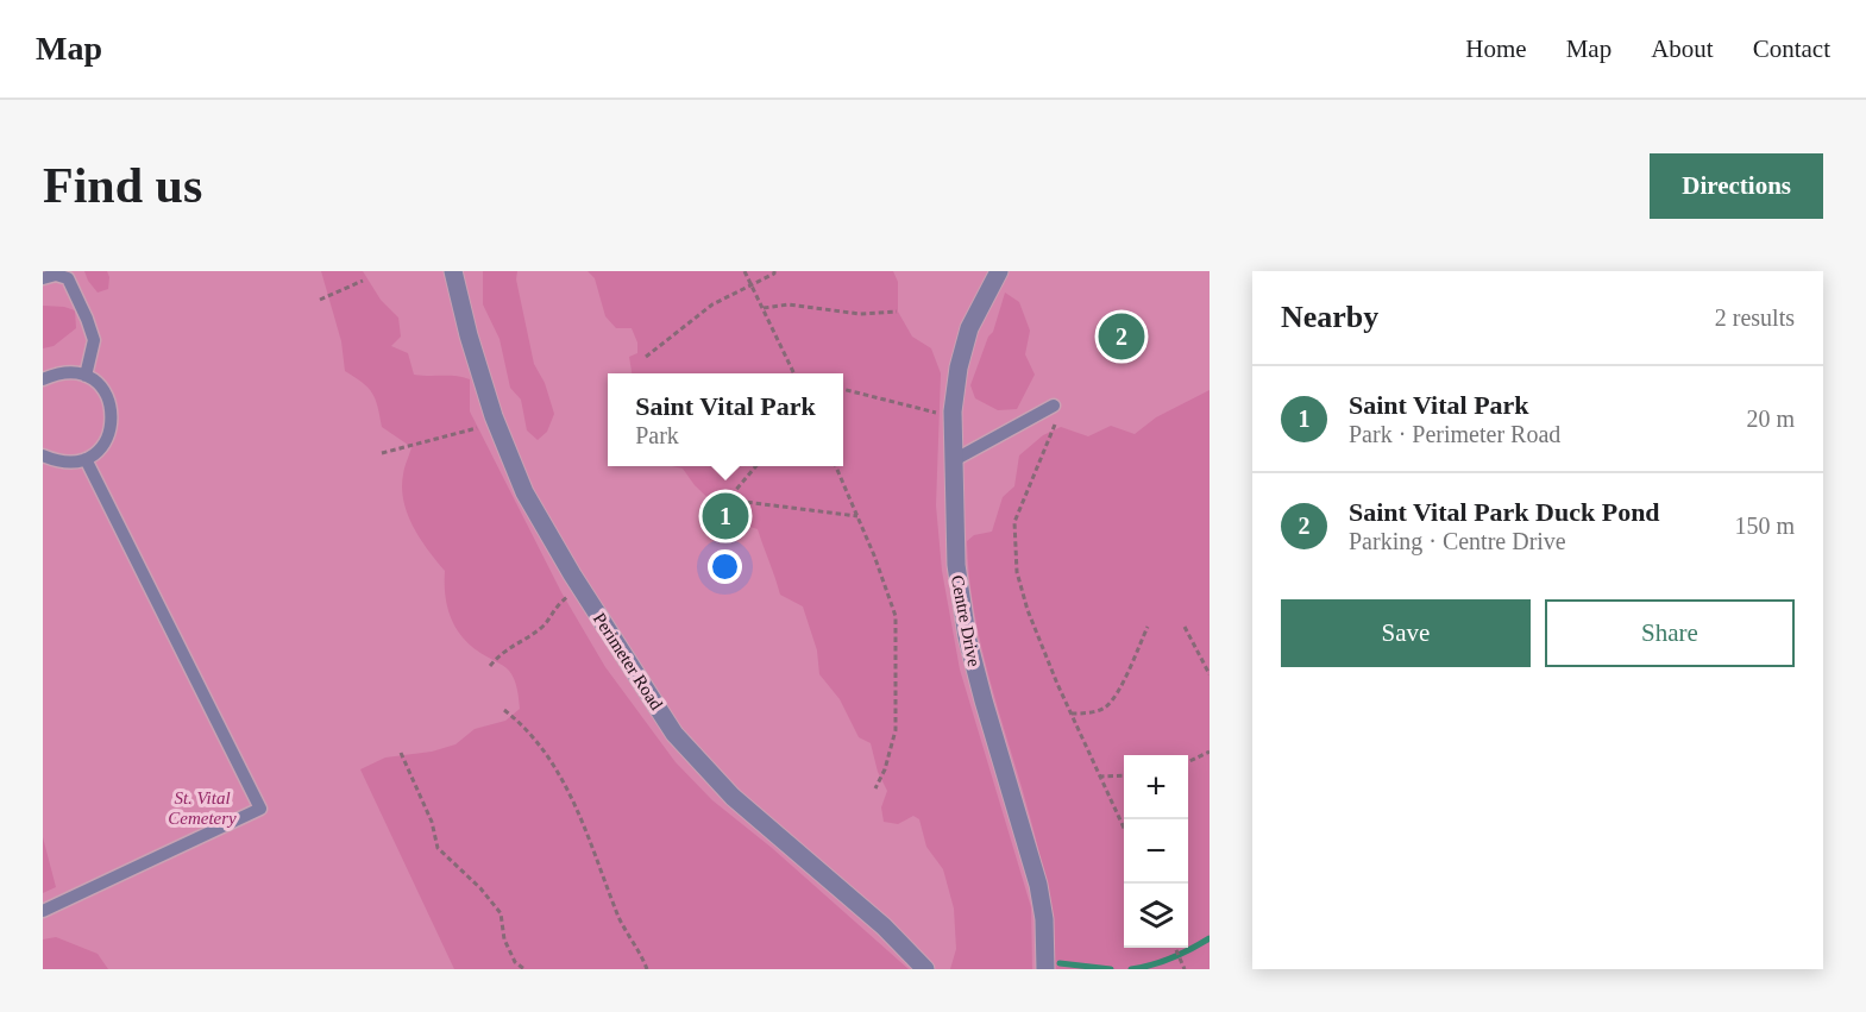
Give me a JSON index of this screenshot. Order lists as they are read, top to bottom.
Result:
{
  "streets": {
    "street": ["Centre Drive", "Perimeter Road"]
  },
  "parks": ["St. Vital Cemetery"],
  "page": {
    "header": "Map",
    "nav": [
      "Home",
      "Map",
      "About",
      "Contact"
    ],
    "buttons": [
      "Directions",
      ["Save", "Share"]
    ],
    "title": "Find us",
    "heading": ["Nearby", "2 results"],
    "pins": ["2", "1"],
    "list": [
      {
        "mark": "1",
        "name": "Saint Vital Park",
        "note": "Park · Perimeter Road",
        "value": "20 m"
      },
      {
        "mark": "2",
        "name": "Saint Vital Park Duck Pond",
        "note": "Parking · Centre Drive",
        "value": "150 m"
      }
    ],
    "popup": ["Saint Vital Park", "Park"],
    "map_buttons": ["+", "−"]
  }
}
